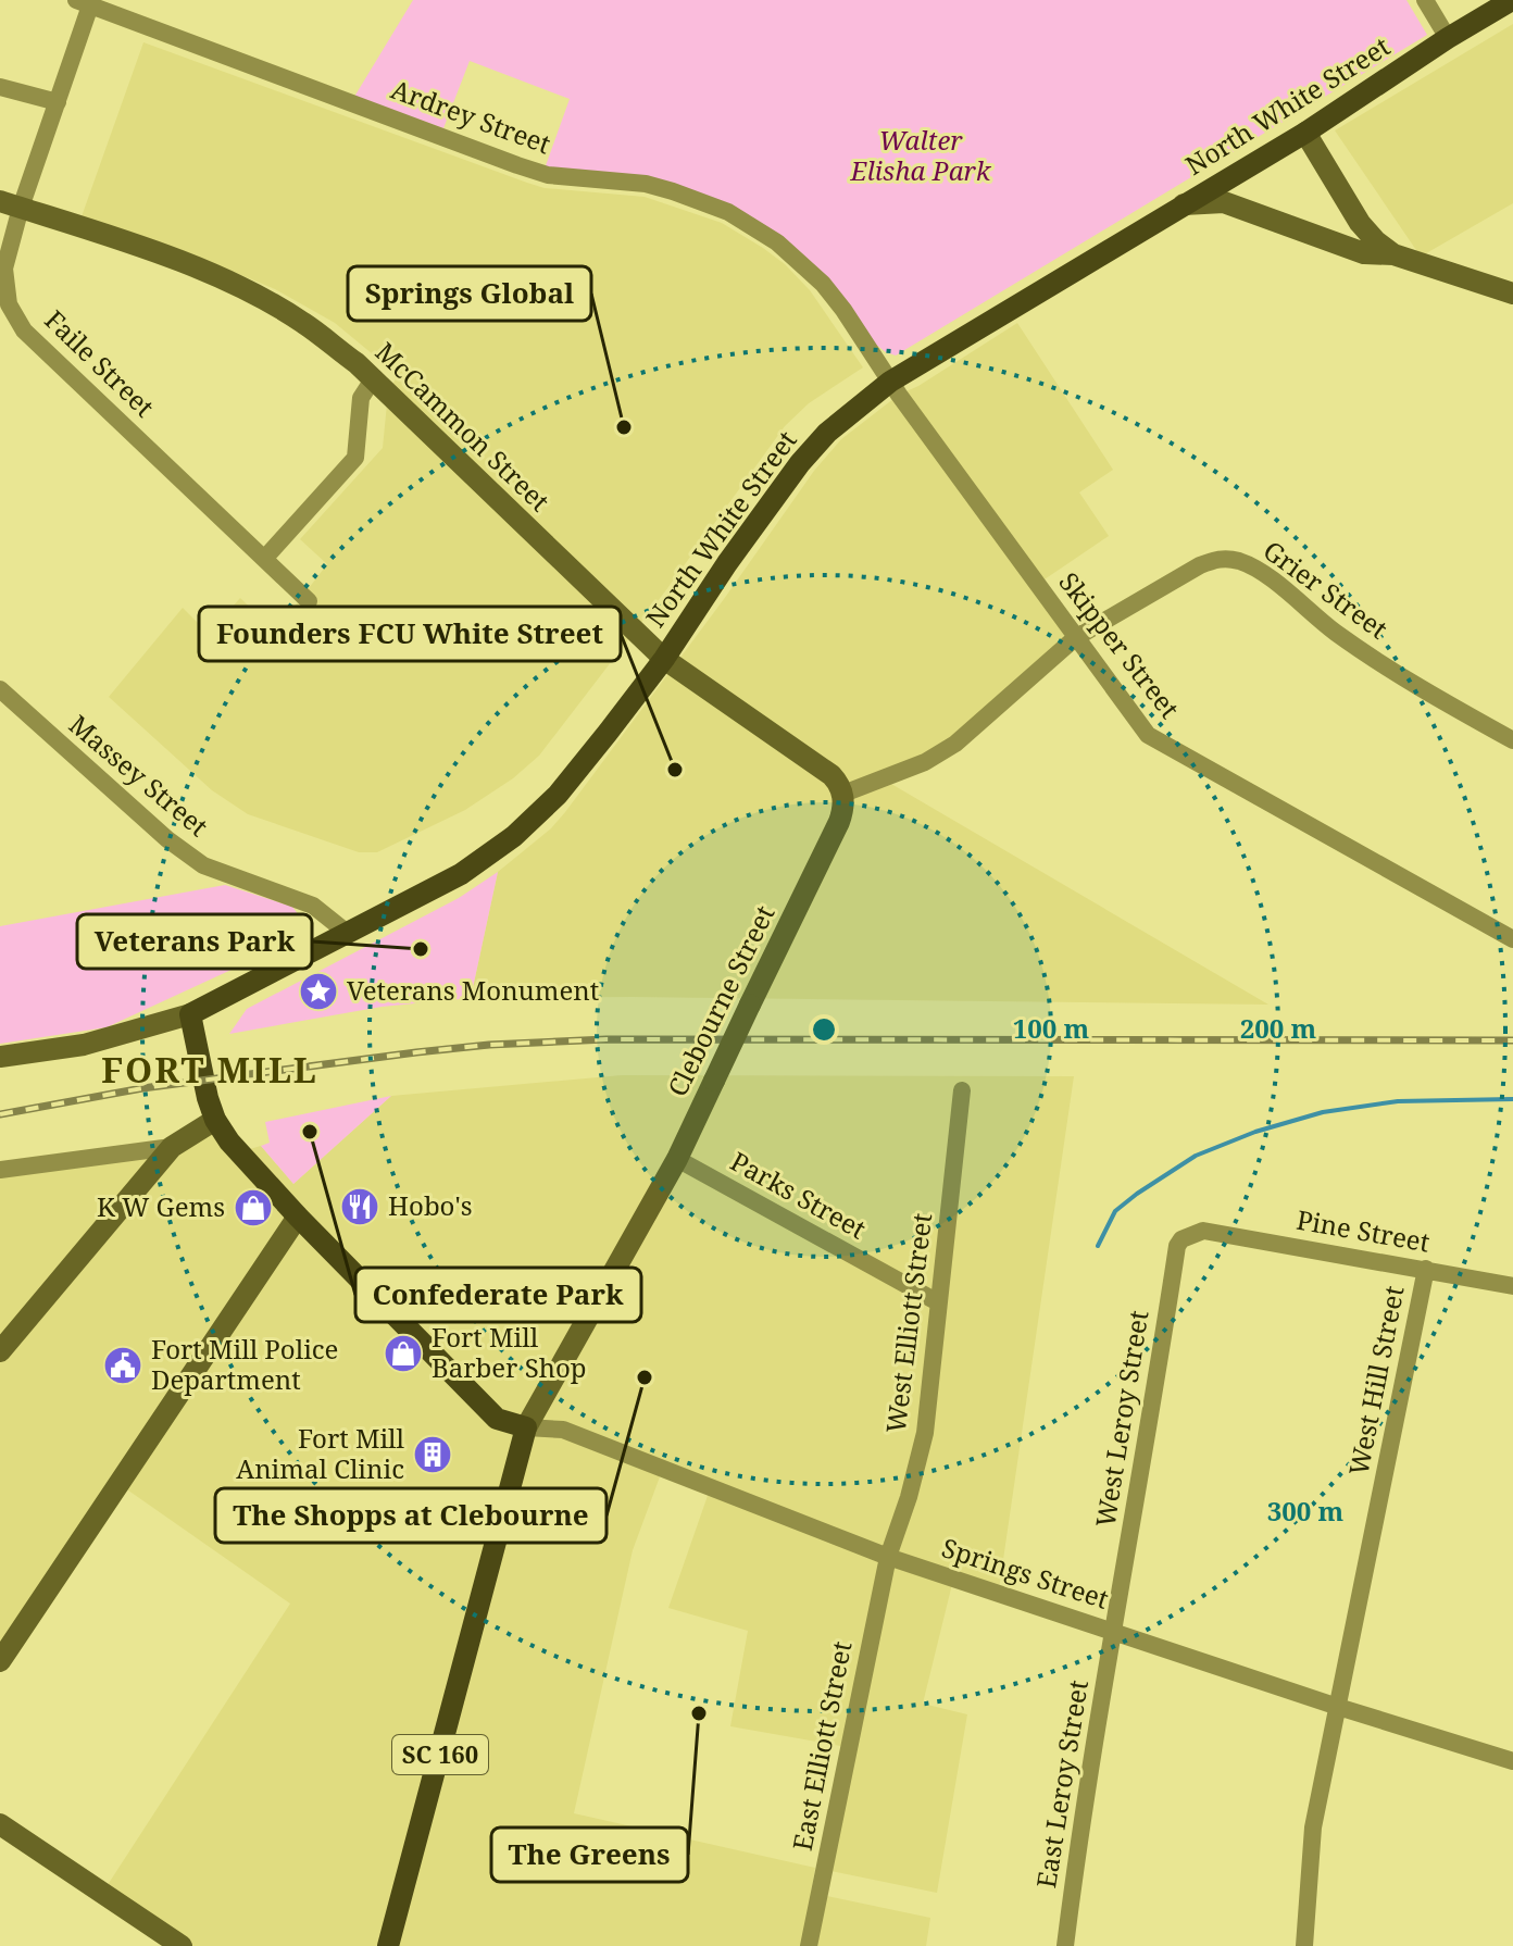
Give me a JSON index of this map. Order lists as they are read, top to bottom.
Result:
{
  "streets": {
    "main road": ["North White Street", "SC 160"],
    "street": [
      "Ardrey Street",
      "Faile Street",
      "McCammon Street",
      "Grier Street",
      "Skipper Street",
      "Massey Street",
      "Clebourne Street",
      "Parks Street",
      "Pine Street",
      "West Elliott Street",
      "West Hill Street",
      "West Leroy Street",
      "Springs Street",
      "East Elliott Street",
      "East Leroy Street"
    ]
  },
  "crossings": [
    ["North White Street", "Ardrey Street"],
    ["North White Street", "McCammon Street"],
    ["North White Street", "Skipper Street"],
    ["North White Street", "Massey Street"],
    ["Ardrey Street", "Faile Street"],
    ["Ardrey Street", "Skipper Street"],
    ["Faile Street", "McCammon Street"],
    ["Grier Street", "Skipper Street"],
    ["Grier Street", "Clebourne Street"],
    ["Clebourne Street", "Parks Street"],
    ["Clebourne Street", "Springs Street"],
    ["Clebourne Street", "SC 160"],
    ["Parks Street", "West Elliott Street"],
    ["Pine Street", "West Hill Street"],
    ["Pine Street", "West Leroy Street"],
    ["West Elliott Street", "Springs Street"],
    ["West Elliott Street", "East Elliott Street"],
    ["West Hill Street", "Springs Street"],
    ["West Leroy Street", "Springs Street"],
    ["West Leroy Street", "East Leroy Street"],
    ["Springs Street", "East Elliott Street"],
    ["Springs Street", "SC 160"],
    ["Springs Street", "East Leroy Street"]
  ],
  "districts": ["FORT MILL"],
  "parks": ["Walter Elisha Park"],
  "places": {
    "other": [
      "Springs Global",
      "Founders FCU White Street",
      "Veterans Park",
      "Confederate Park",
      "The Shopps at Clebourne",
      "The Greens"
    ],
    "place": ["Veterans Monument"],
    "restaurant": ["Hobo's"],
    "shop": ["K W Gems", "Fort Mill Barber Shop"],
    "public building": ["Fort Mill Police Department"],
    "building": ["Fort Mill Animal Clinic"]
  },
  "rings": ["100 m", "200 m", "300 m"]
}
